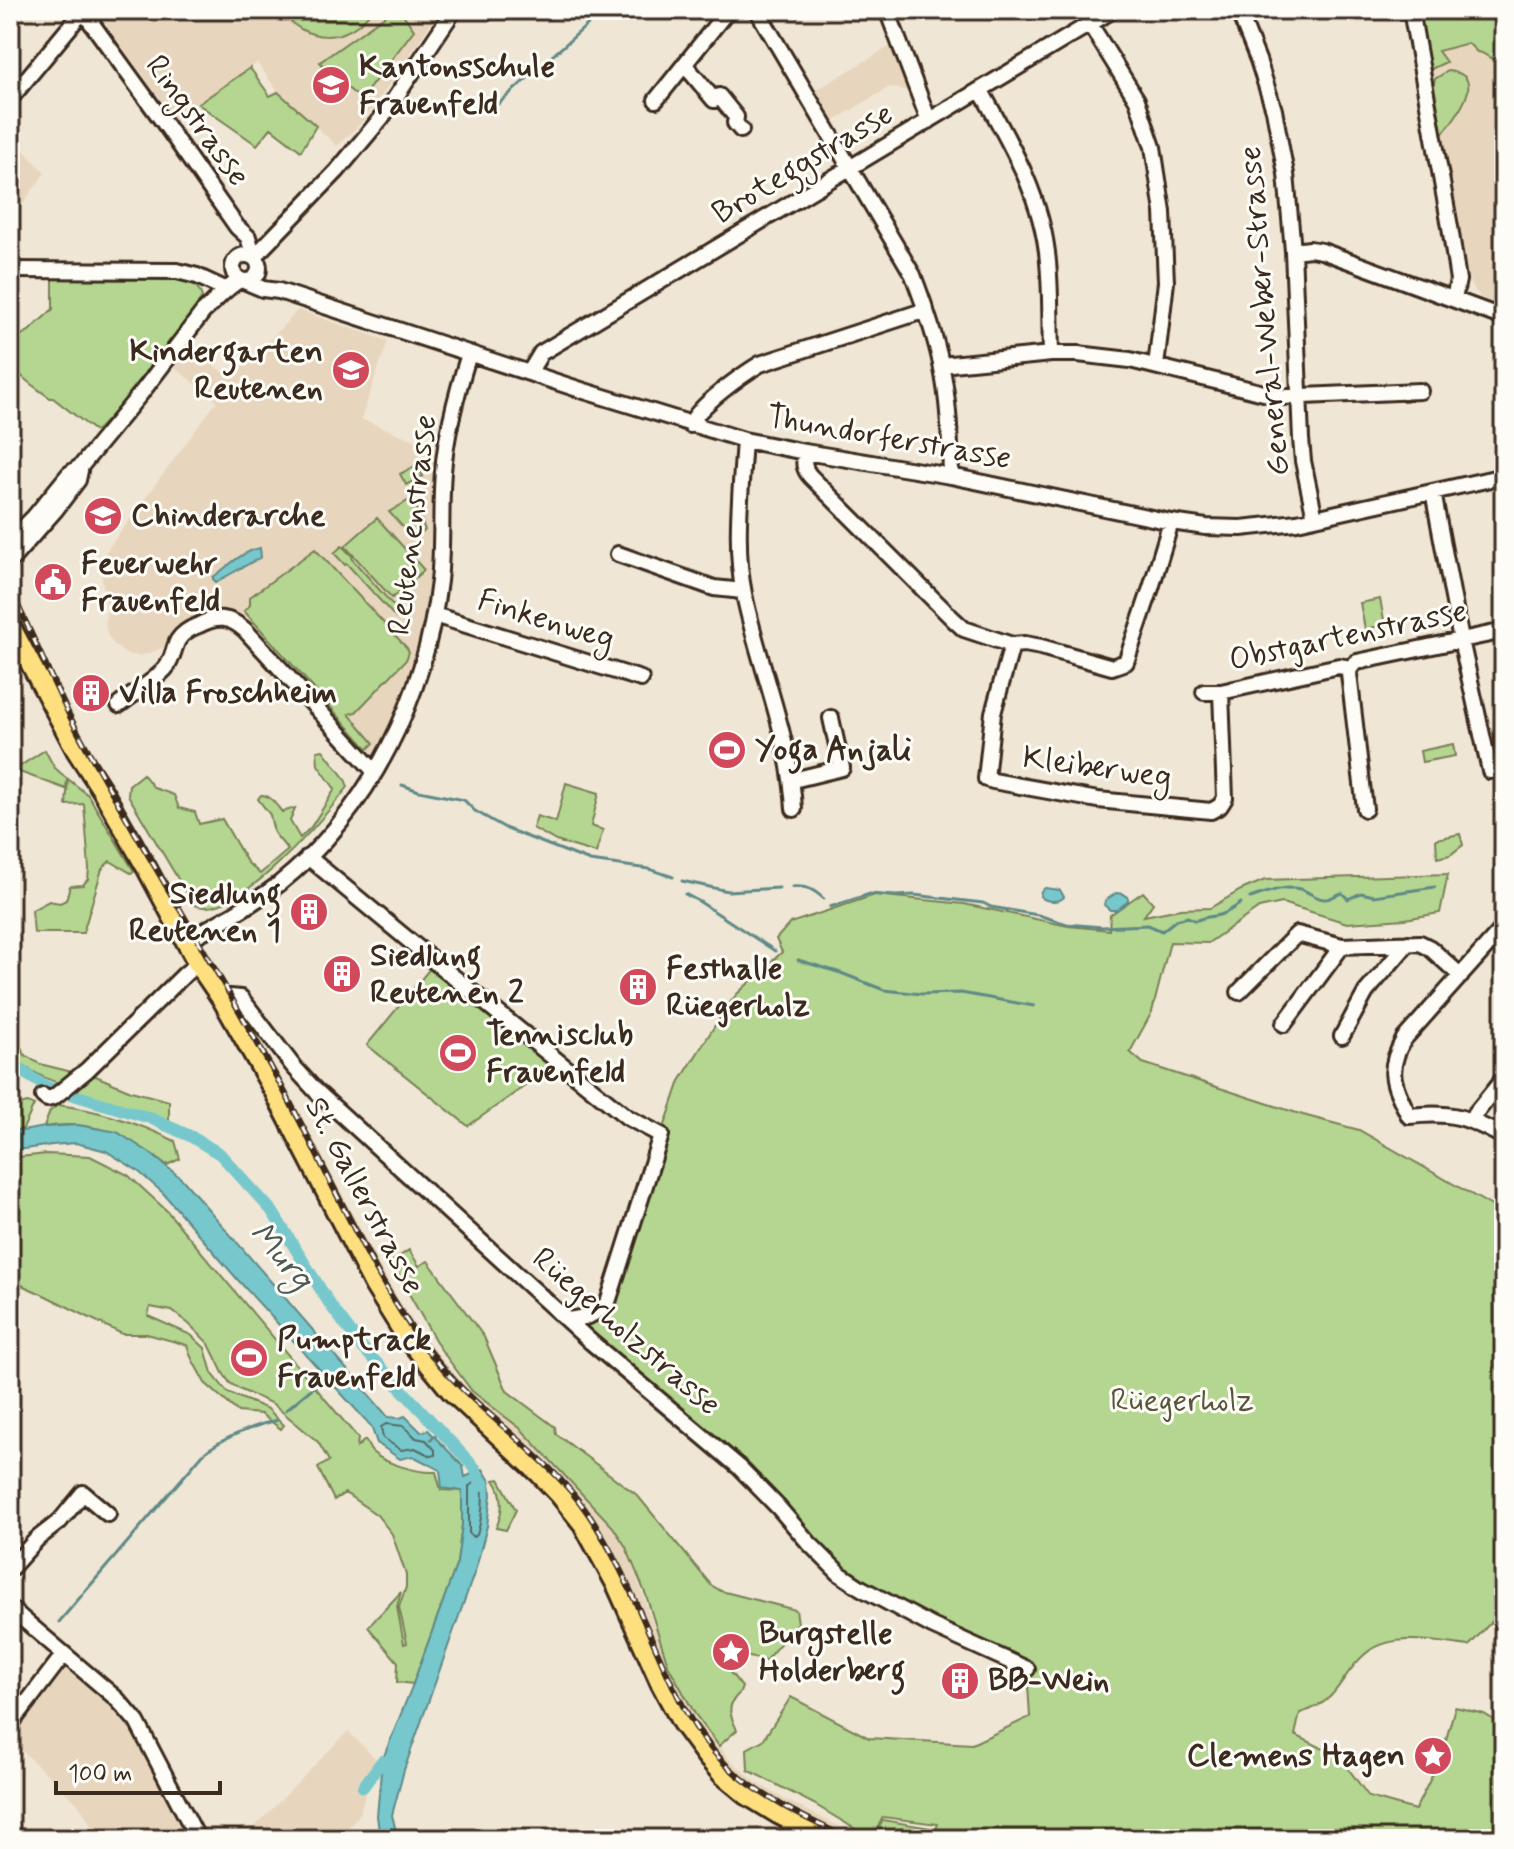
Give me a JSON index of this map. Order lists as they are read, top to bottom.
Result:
{
  "streets": {
    "main road": ["St. Gallerstrasse"],
    "street": [
      "Ringstrasse",
      "Broteggstrasse",
      "General-Weber-Strasse",
      "Thundorferstrasse",
      "Reutenenstrasse",
      "Finkenweg",
      "Obstgartenstrasse",
      "Kleiberweg",
      "Rüegerholzstrasse"
    ]
  },
  "crossings": [
    ["Ringstrasse", "Thundorferstrasse"],
    ["Broteggstrasse", "Thundorferstrasse"],
    ["General-Weber-Strasse", "Thundorferstrasse"],
    ["Thundorferstrasse", "Reutenenstrasse"],
    ["Reutenenstrasse", "Finkenweg"],
    ["Reutenenstrasse", "St. Gallerstrasse"],
    ["Obstgartenstrasse", "Kleiberweg"],
    ["St. Gallerstrasse", "Rüegerholzstrasse"]
  ],
  "water": ["Murg"],
  "parks": ["Rüegerholz"],
  "places": {
    "school or university": ["Kantonsschule Frauenfeld", "Kindergarten Reutenen", "Chinderarche"],
    "public building": ["Feuerwehr Frauenfeld"],
    "building": [
      "Villa Froschheim",
      "Siedlung Reutenen 1",
      "Siedlung Reutenen 2",
      "Festhalle Rüegerholz",
      "BB-Wein"
    ],
    "sports": ["Yoga Anjali", "Tennisclub Frauenfeld", "Pumptrack Frauenfeld"],
    "place": ["Burgstelle Holderberg", "Clemens Hagen"]
  },
  "scale_bar": "100 m"
}
